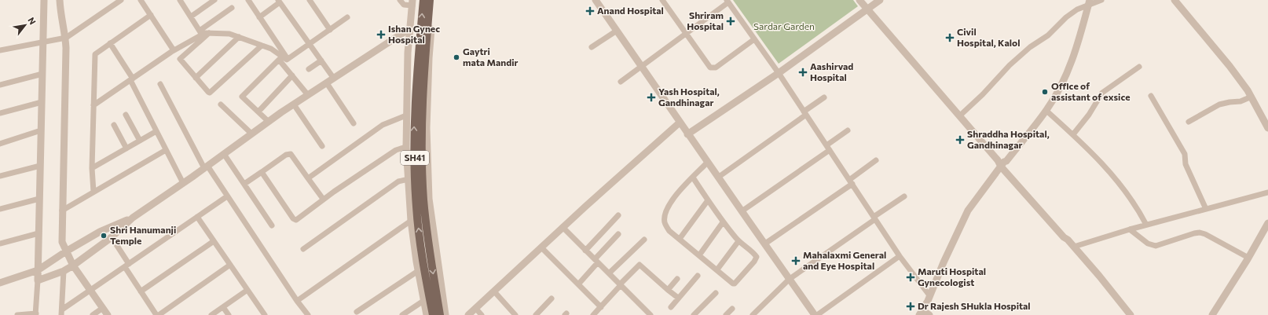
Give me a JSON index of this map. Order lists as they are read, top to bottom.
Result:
{
  "streets": {
    "main road": ["SH41"]
  },
  "parks": ["Sardar Garden"],
  "places": {
    "health": [
      "Anand Hospital",
      "Shriram Hospital",
      "Ishan Gynec Hospital",
      "Civil Hospital, Kalol",
      "Aashirvad Hospital",
      "Yash Hospital, Gandhinagar",
      "Shraddha Hospital, Gandhinagar",
      "Mahalaxmi General and Eye Hospital",
      "Maruti Hospital Gynecologist",
      "Dr Rajesh SHukla Hospital"
    ],
    "other": ["Gaytri mata Mandir", "Office of assistant of exsice", "Shri Hanumanji Temple"]
  },
  "north": "top right"
}
